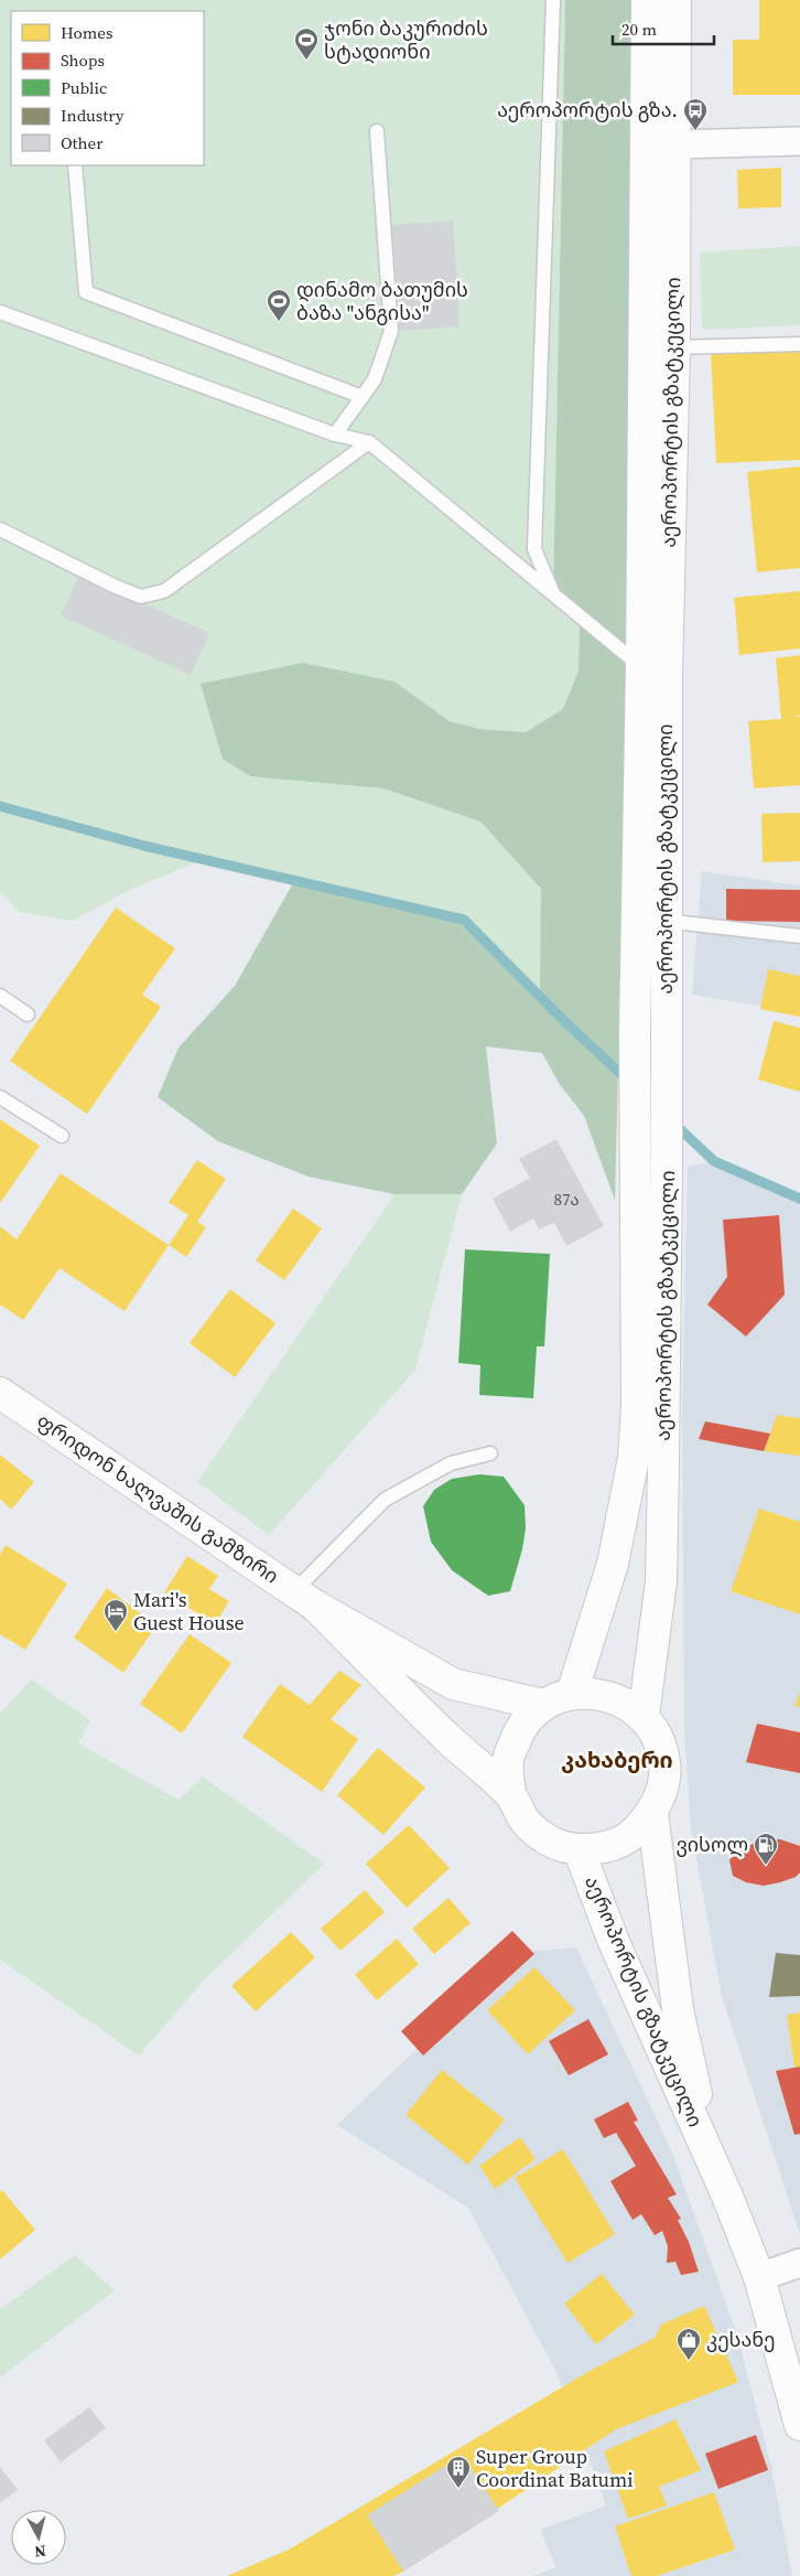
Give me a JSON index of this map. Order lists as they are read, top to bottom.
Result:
{
  "streets": {
    "main road": ["აეროპორტის გზატკეცილი", "ფრიდონ ხალვაშის გამზირი"]
  },
  "districts": ["კახაბერი"],
  "places": {
    "sports": ["ჯონი ბაკურიძის სტადიონი", "დინამო ბათუმის ბაზა \"ანგისა\""],
    "bus stop": ["აეროპორტის გზა."],
    "hotel": ["Mari's Guest House"],
    "fuel station": ["ვისოლ"],
    "shop": ["კესანე"],
    "building": ["Super Group Coordinat Batumi"]
  },
  "house_numbers": ["87ა"],
  "legend": [
    "Homes",
    "Shops",
    "Public",
    "Industry",
    "Other"
  ],
  "scale_bar": "20 m",
  "north": "bottom"
}
